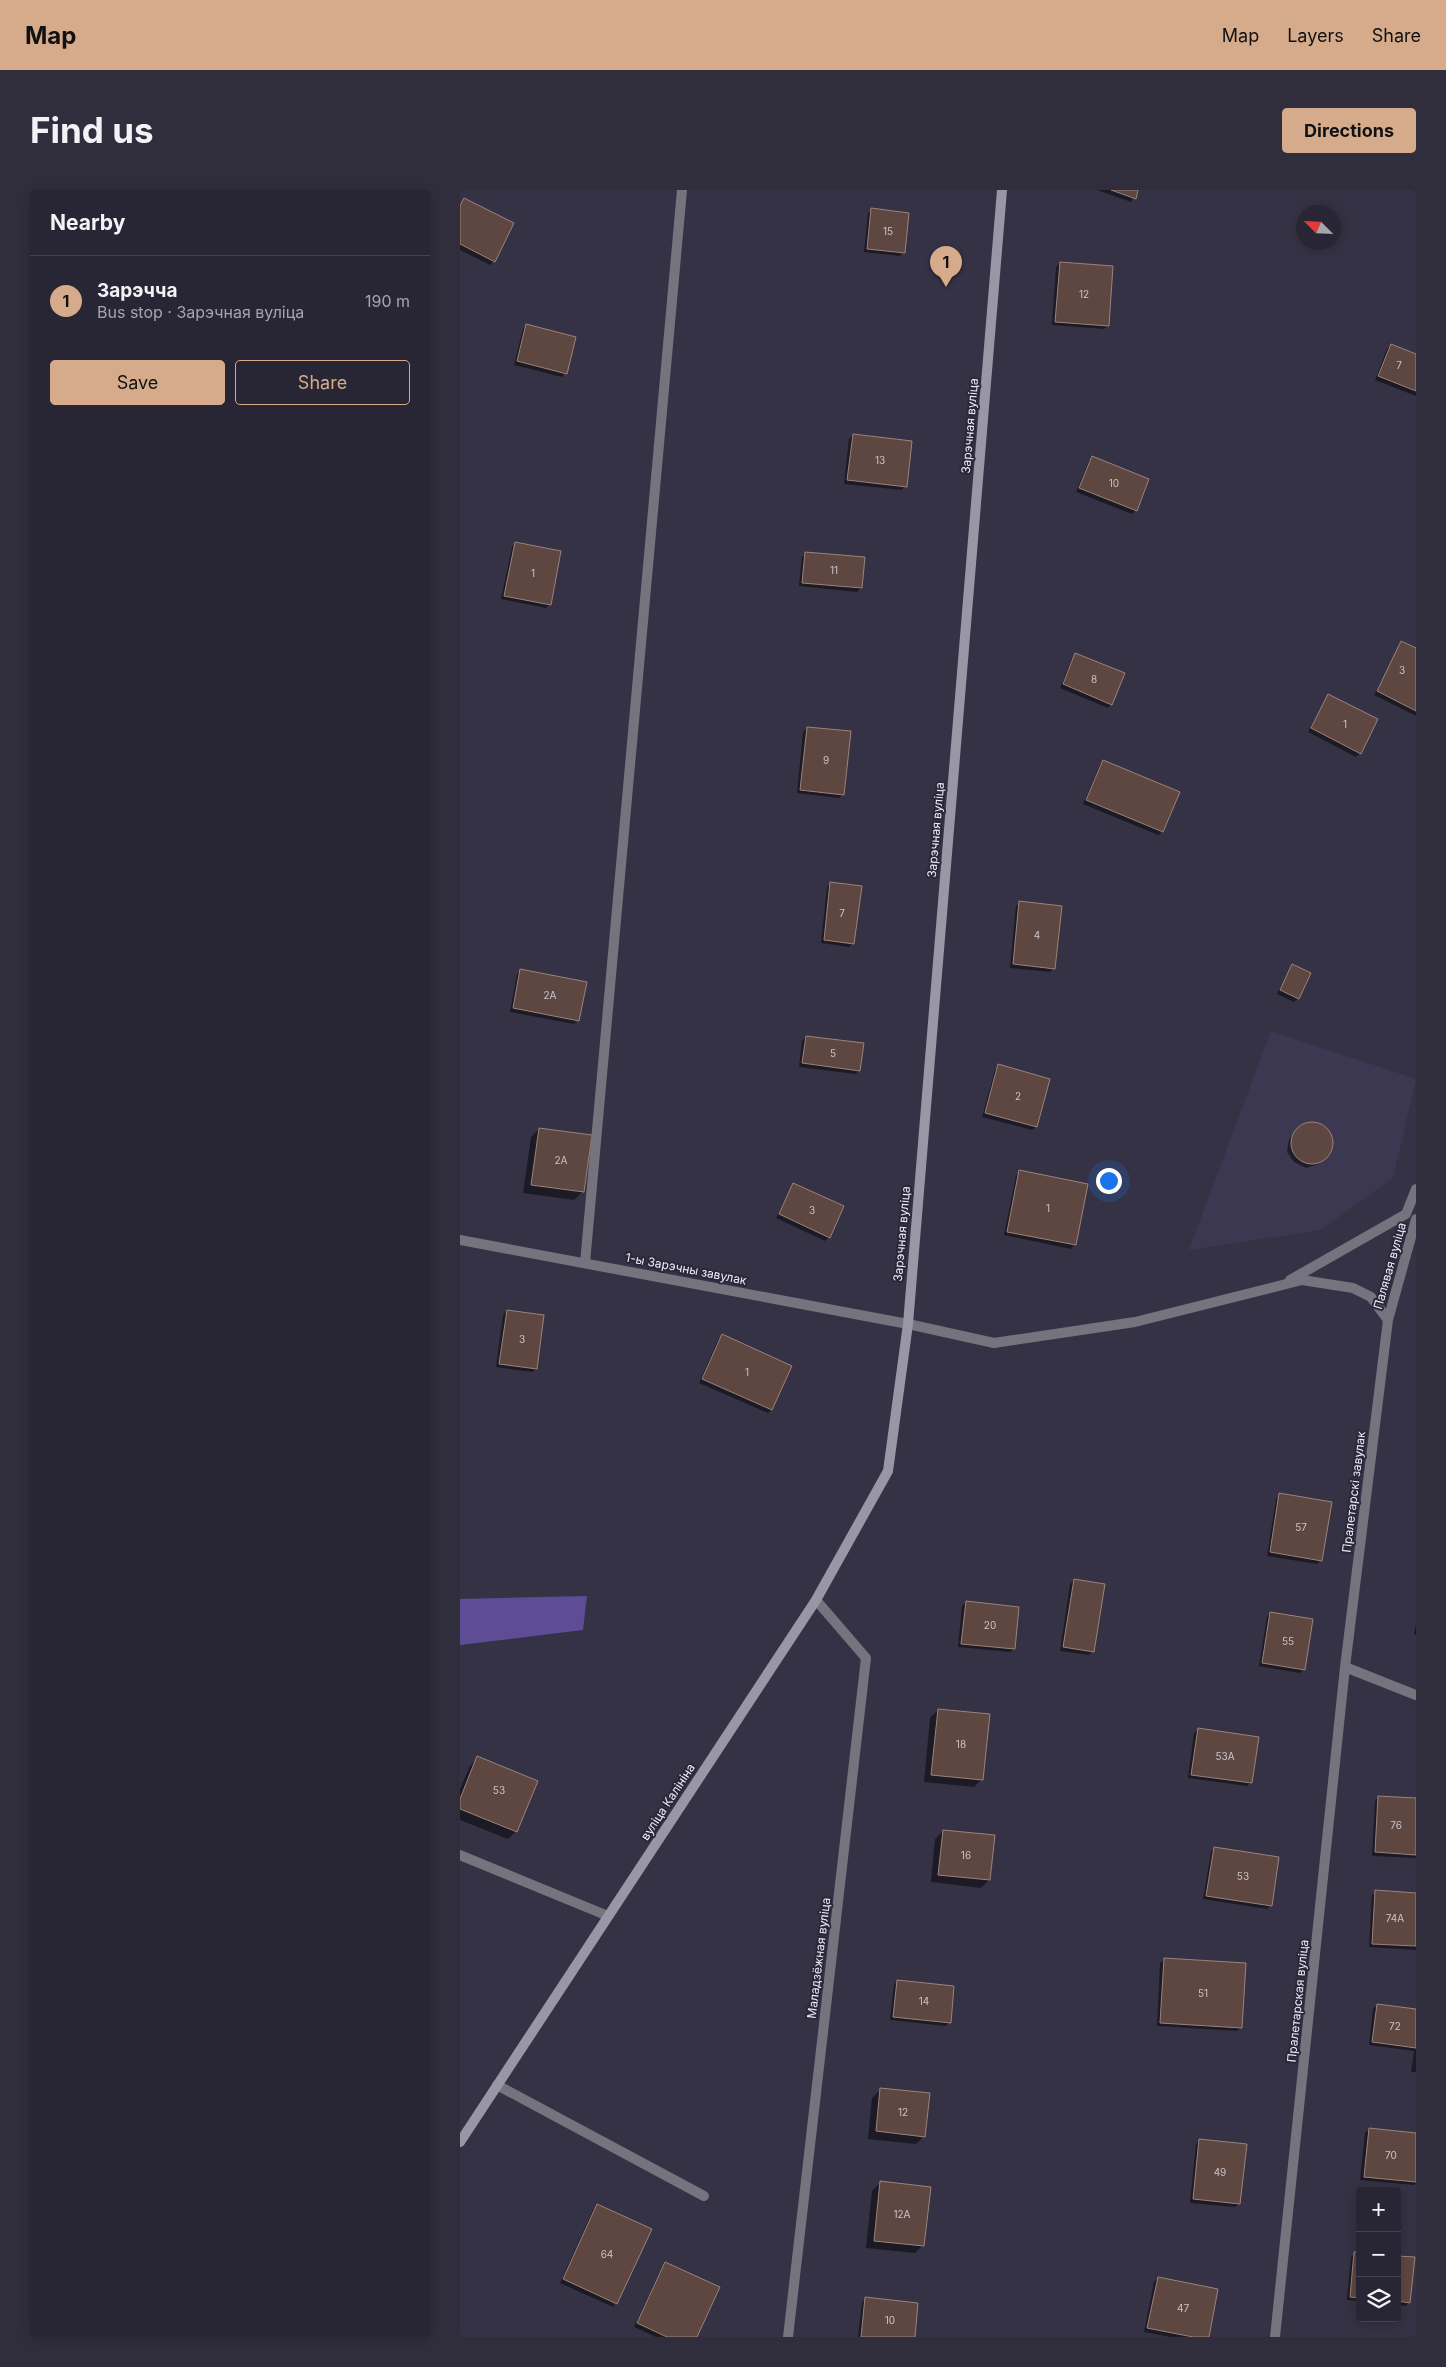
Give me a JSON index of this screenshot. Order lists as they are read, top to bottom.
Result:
{
  "streets": {
    "main road": ["Зарэчная вуліца", "вуліца Калініна"],
    "street": [
      "Палявая вуліца",
      "1-ы Зарэчны завулак",
      "Пралетарскі завулак",
      "Маладзёжная вуліца",
      "Пралетарская вуліца"
    ]
  },
  "crossings": [
    ["Зарэчная вуліца", "1-ы Зарэчны завулак"],
    ["Зарэчная вуліца", "вуліца Калініна"],
    ["Палявая вуліца", "Пралетарскі завулак"],
    ["Пралетарскі завулак", "Пралетарская вуліца"],
    ["вуліца Калініна", "Маладзёжная вуліца"]
  ],
  "house_numbers": [
    "15",
    "12",
    "7",
    "13",
    "10",
    "11",
    "1",
    "3",
    "8",
    "1",
    "9",
    "7",
    "4",
    "2А",
    "5",
    "2",
    "2А",
    "1",
    "3",
    "3",
    "1",
    "57",
    "20",
    "55",
    "18",
    "53А",
    "53",
    "76",
    "16",
    "53",
    "74А",
    "51",
    "14",
    "72",
    "12",
    "70",
    "49",
    "12А",
    "64",
    "47",
    "10"
  ],
  "north": "top left",
  "page": {
    "header": "Map",
    "nav": ["Map", "Layers", "Share"],
    "buttons": [
      "Directions",
      ["Save", "Share"]
    ],
    "title": "Find us",
    "heading": "Nearby",
    "pins": "1",
    "list": [
      {
        "mark": "1",
        "name": "Зарэчча",
        "note": "Bus stop · Зарэчная вуліца",
        "value": "190 m"
      }
    ],
    "map_buttons": ["+", "−"]
  }
}
